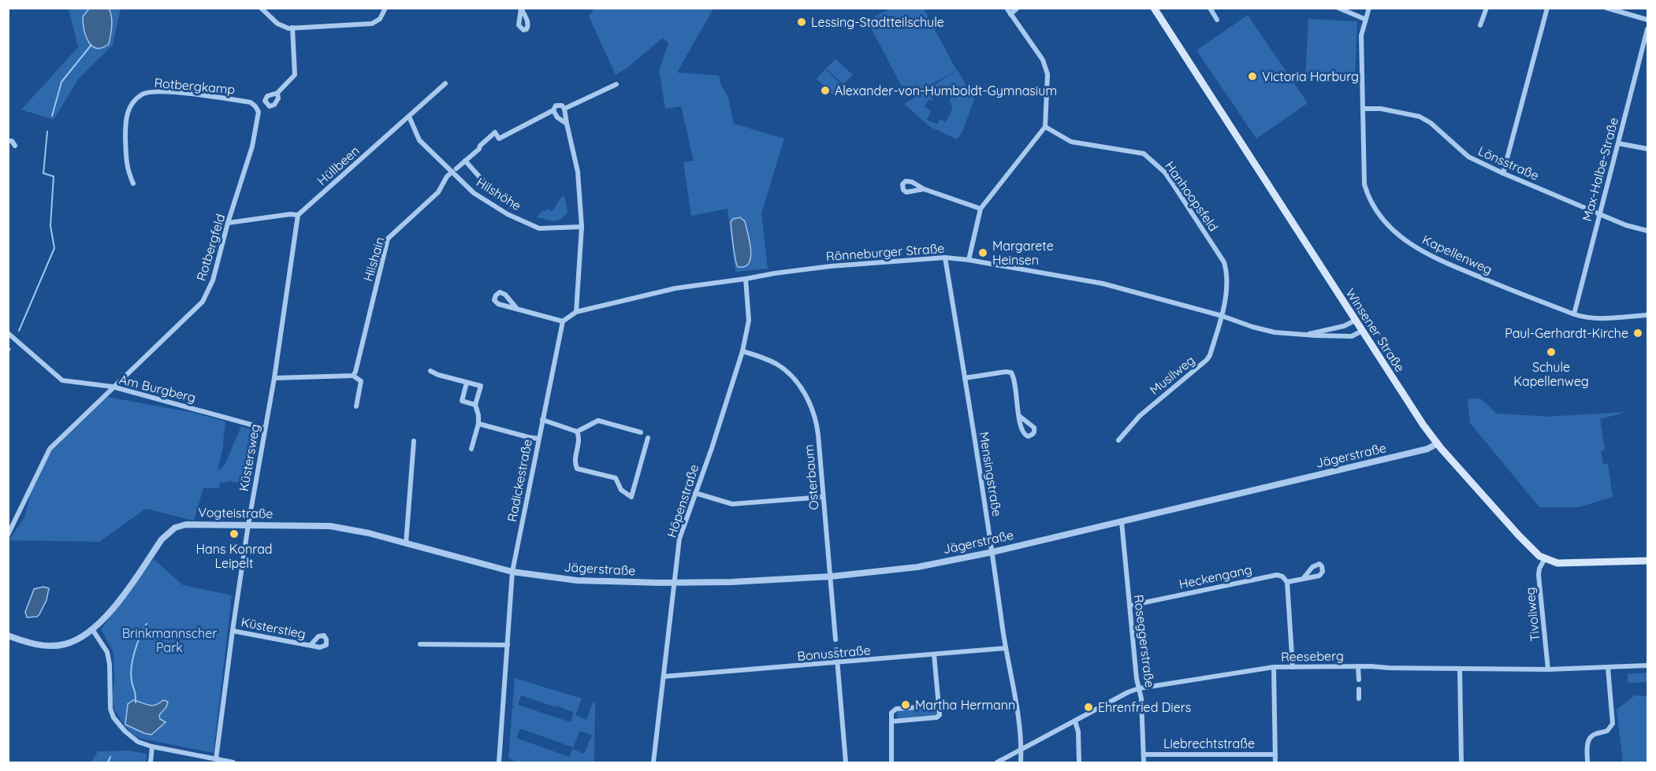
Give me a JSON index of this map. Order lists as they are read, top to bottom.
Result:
{
  "streets": {
    "main road": ["Winsener Straße"],
    "street": [
      "Rotbergkamp",
      "Lönsstraße",
      "Hüllbeen",
      "Max-Halbe-Straße",
      "Hilshöhe",
      "Hanhoopsfeld",
      "Rotbergfeld",
      "Rönneburger Straße",
      "Kapellenweg",
      "Hilshain",
      "Musilweg",
      "Am Burgberg",
      "Jägerstraße",
      "Küstersweg",
      "Mensingstraße",
      "Osterbaum",
      "Radickestraße",
      "Höpenstraße",
      "Vogteistraße",
      "Heckengang",
      "Tivoliweg",
      "Küsterstieg",
      "Roseggerstraße",
      "Bonusstraße",
      "Reeseberg",
      "Liebrechtstraße"
    ]
  },
  "crossings": [
    ["Rotbergkamp", "Rotbergfeld"],
    ["Lönsstraße", "Max-Halbe-Straße"],
    ["Lönsstraße", "Kapellenweg"],
    ["Hüllbeen", "Hilshöhe"],
    ["Hüllbeen", "Küstersweg"],
    ["Max-Halbe-Straße", "Kapellenweg"],
    ["Hilshöhe", "Hilshain"],
    ["Hanhoopsfeld", "Rönneburger Straße"],
    ["Hanhoopsfeld", "Musilweg"],
    ["Rotbergfeld", "Am Burgberg"],
    ["Rönneburger Straße", "Winsener Straße"],
    ["Rönneburger Straße", "Musilweg"],
    ["Rönneburger Straße", "Mensingstraße"],
    ["Rönneburger Straße", "Höpenstraße"],
    ["Winsener Straße", "Jägerstraße"],
    ["Winsener Straße", "Tivoliweg"],
    ["Am Burgberg", "Küstersweg"],
    ["Jägerstraße", "Mensingstraße"],
    ["Jägerstraße", "Osterbaum"],
    ["Jägerstraße", "Radickestraße"],
    ["Jägerstraße", "Höpenstraße"],
    ["Jägerstraße", "Vogteistraße"],
    ["Jägerstraße", "Roseggerstraße"],
    ["Küstersweg", "Vogteistraße"],
    ["Küstersweg", "Küsterstieg"],
    ["Mensingstraße", "Bonusstraße"],
    ["Mensingstraße", "Reeseberg"],
    ["Osterbaum", "Höpenstraße"],
    ["Radickestraße", "Vogteistraße"],
    ["Höpenstraße", "Bonusstraße"],
    ["Heckengang", "Roseggerstraße"],
    ["Tivoliweg", "Reeseberg"],
    ["Roseggerstraße", "Reeseberg"],
    ["Roseggerstraße", "Liebrechtstraße"]
  ],
  "parks": ["Brinkmannscher Park"],
  "places": [
    "Lessing-Stadtteilschule",
    "Victoria Harburg",
    "Alexander-von-Humboldt-Gymnasium",
    "Margarete Heinsen",
    "Paul-Gerhardt-Kirche",
    "Schule Kapellenweg",
    "Hans Konrad Leipelt",
    "Martha Hermann",
    "Ehrenfried Diers"
  ]
}
